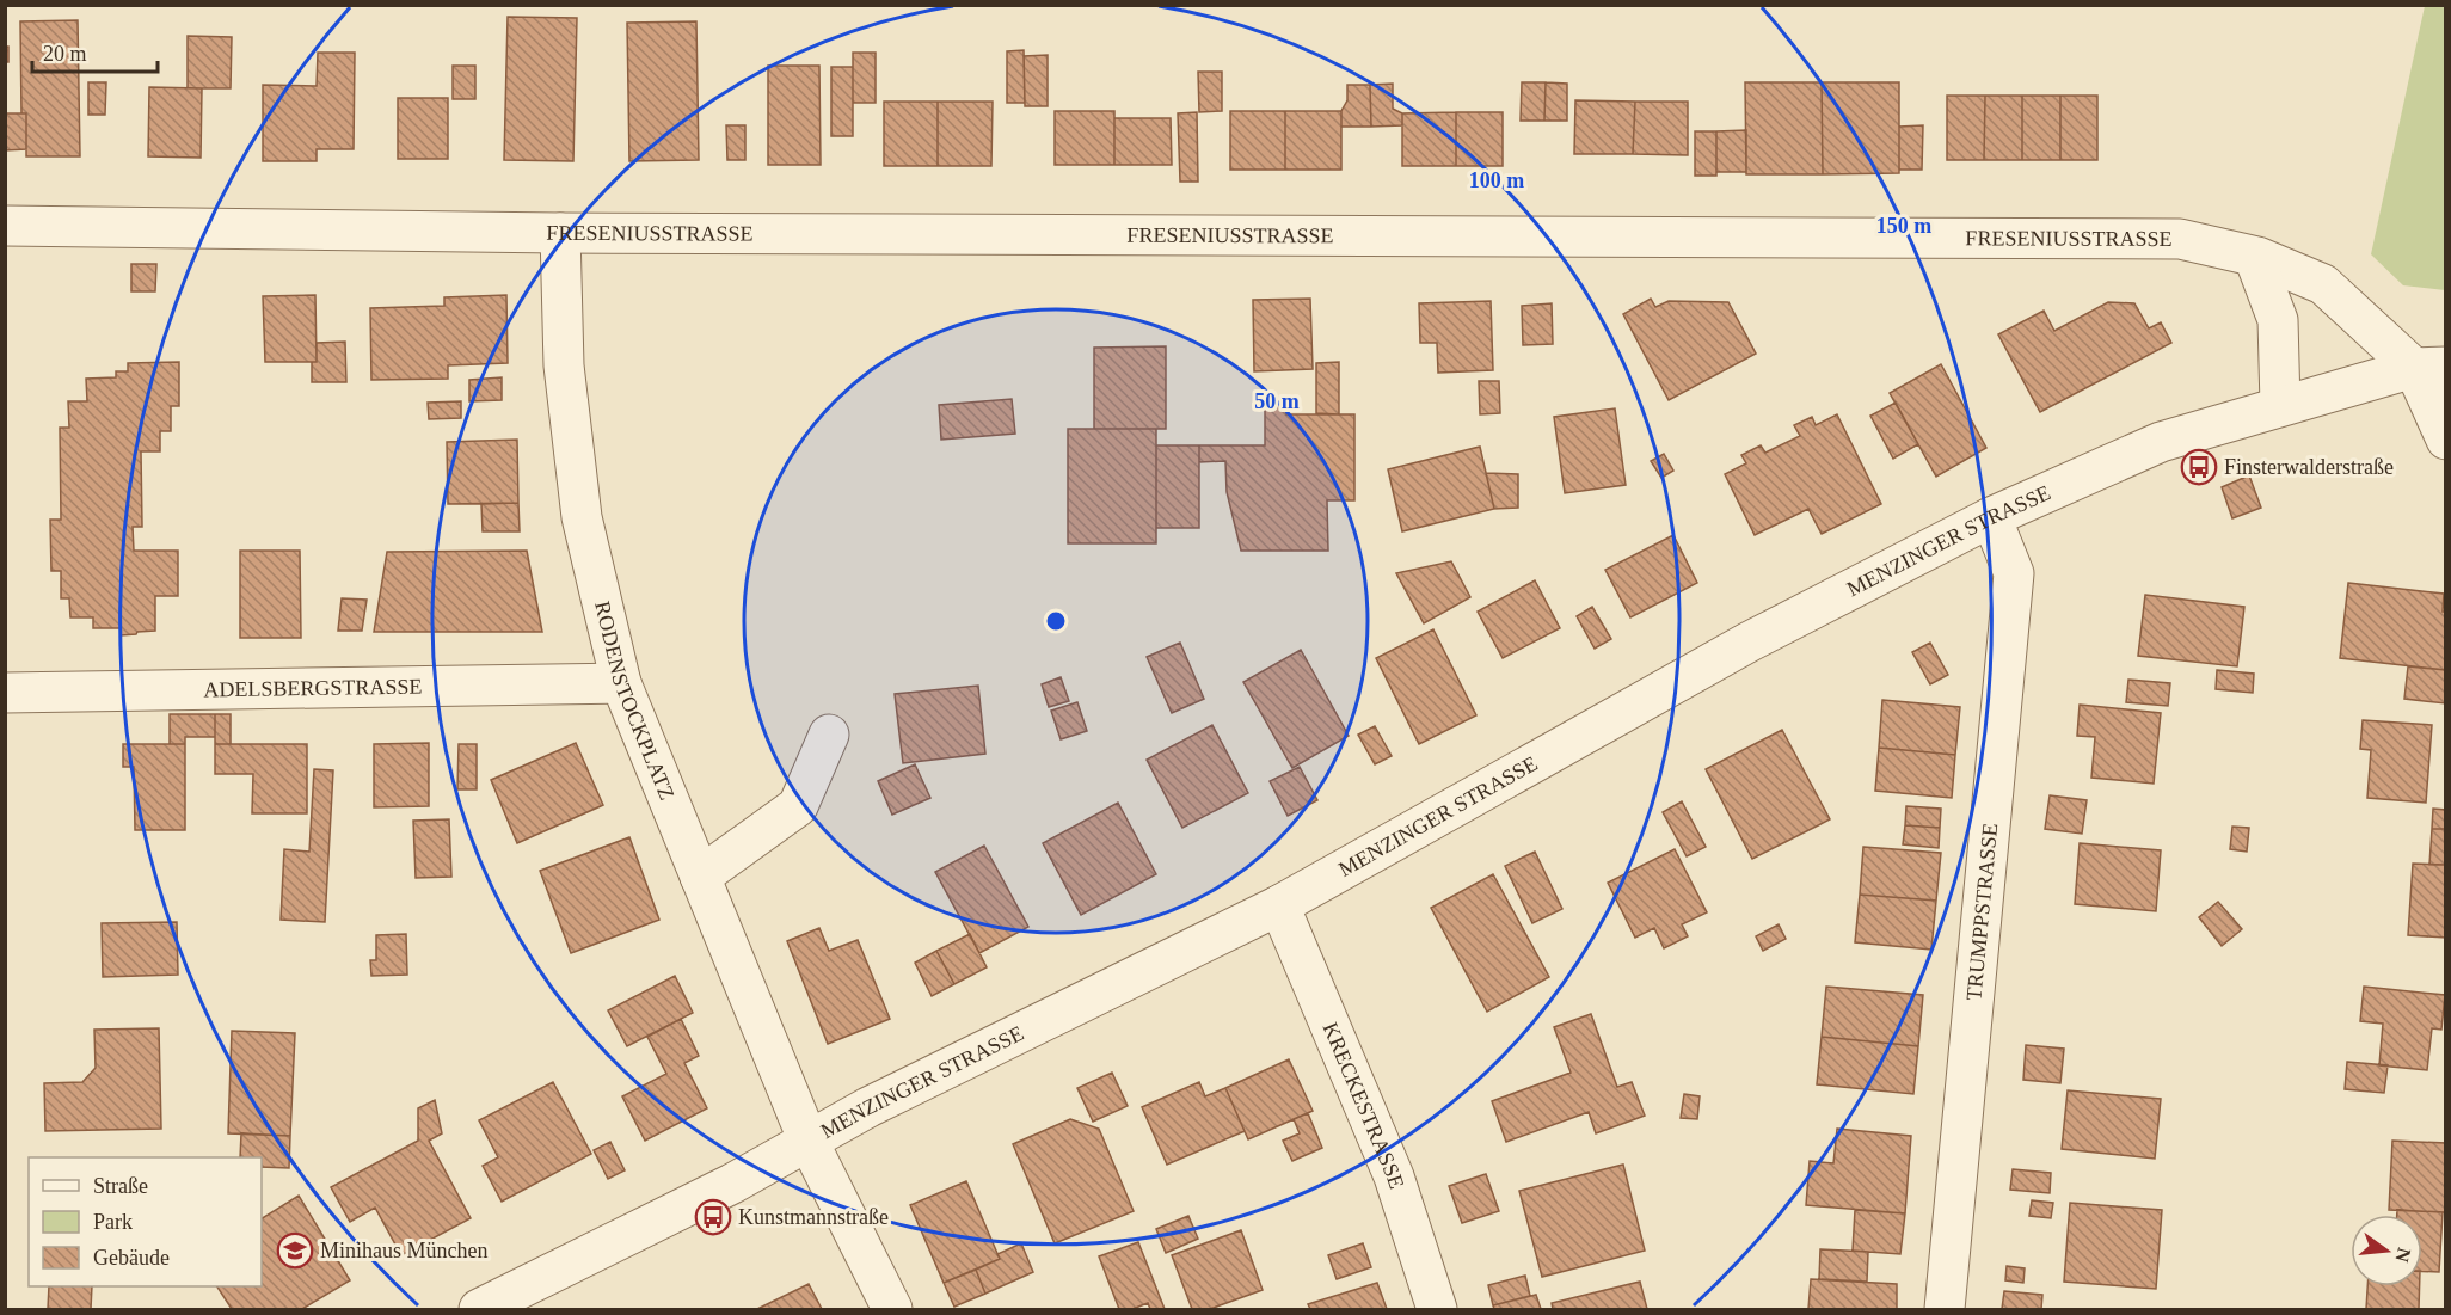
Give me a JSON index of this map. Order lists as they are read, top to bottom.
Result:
{
  "streets": {
    "street": [
      "FRESENIUSSTRASSE",
      "MENZINGER STRASSE",
      "ADELSBERGSTRASSE",
      "RODENSTOCKPLATZ",
      "TRUMPPSTRASSE",
      "KRECKESTRASSE"
    ]
  },
  "crossings": [
    ["FRESENIUSSTRASSE", "MENZINGER STRASSE"],
    ["FRESENIUSSTRASSE", "RODENSTOCKPLATZ"],
    ["MENZINGER STRASSE", "RODENSTOCKPLATZ"],
    ["MENZINGER STRASSE", "TRUMPPSTRASSE"],
    ["MENZINGER STRASSE", "KRECKESTRASSE"],
    ["ADELSBERGSTRASSE", "RODENSTOCKPLATZ"]
  ],
  "places": {
    "bus stop": ["Finsterwalderstraße", "Kunstmannstraße"],
    "school or university": ["Minihaus München"]
  },
  "legend": ["Straße", "Park", "Gebäude"],
  "scale_bar": "20 m",
  "north": "right",
  "rings": ["100 m", "150 m", "50 m"]
}
